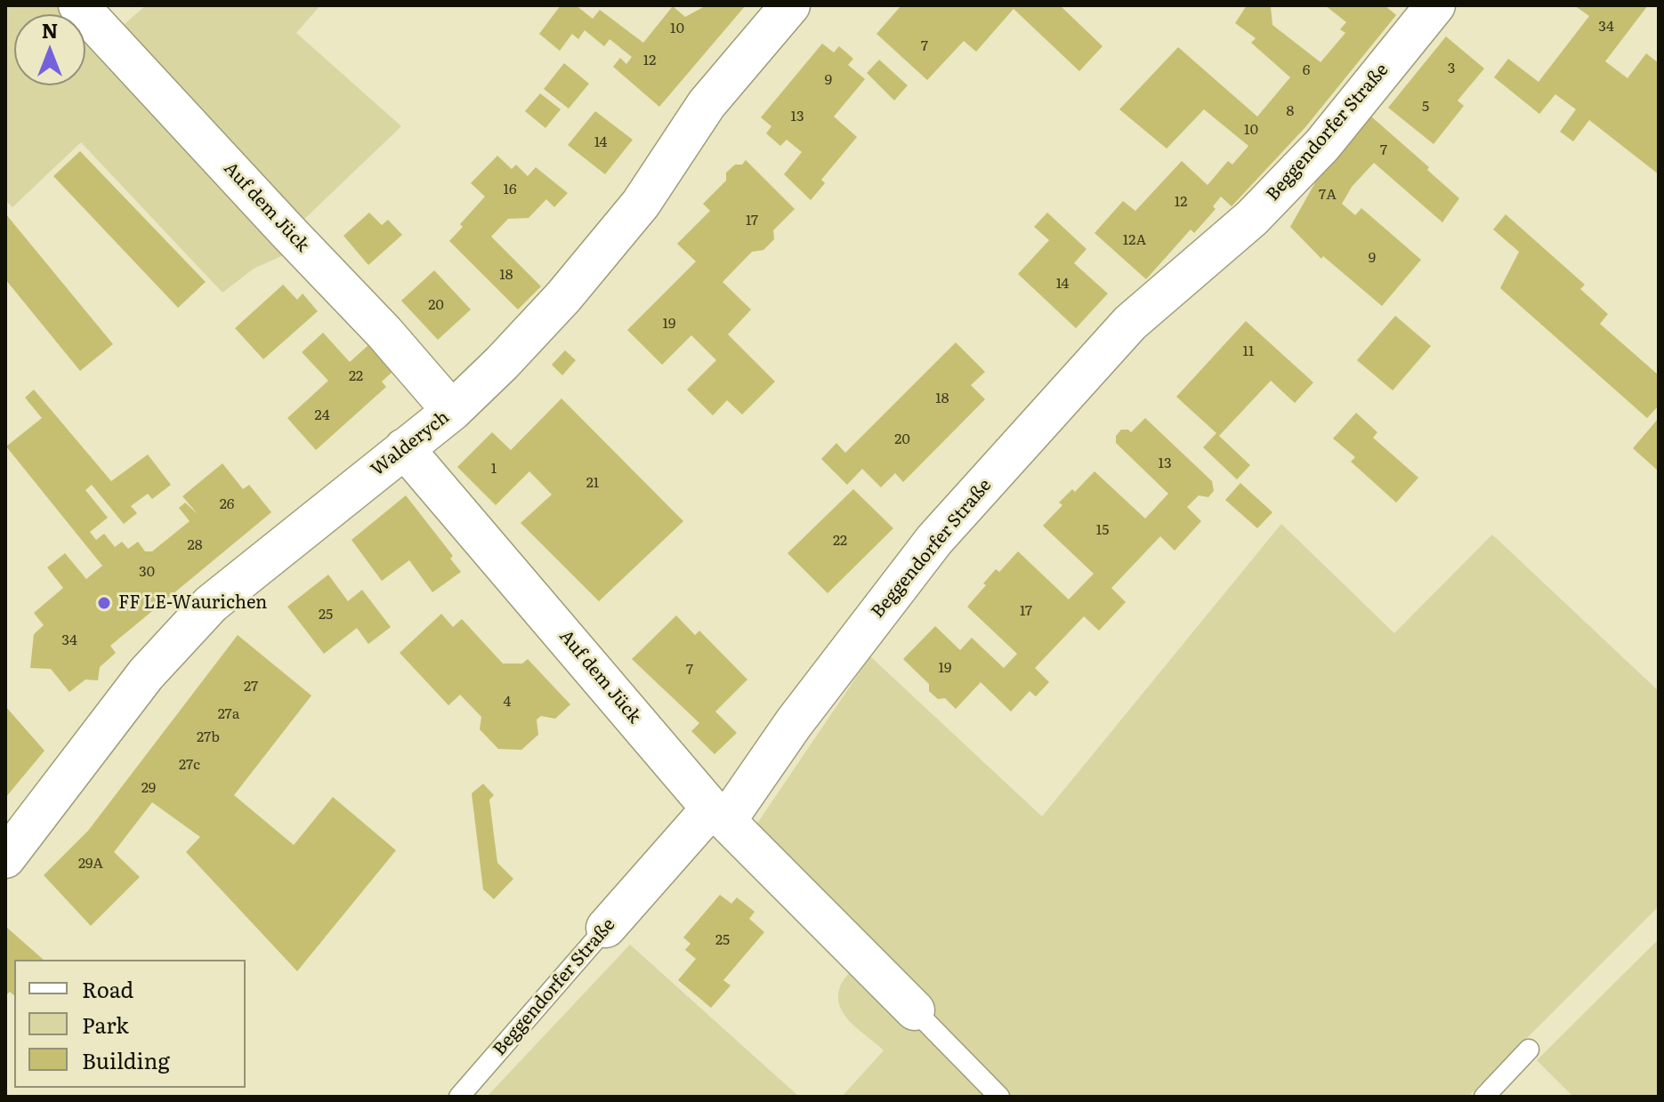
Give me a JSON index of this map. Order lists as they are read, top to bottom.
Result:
{
  "streets": {
    "street": ["Beggendorfer Straße", "Auf dem Jück", "Walderych"]
  },
  "crossings": [
    ["Beggendorfer Straße", "Auf dem Jück"],
    ["Auf dem Jück", "Walderych"]
  ],
  "places": ["FF LE-Waurichen"],
  "house_numbers": [
    "34",
    "10",
    "7",
    "12",
    "3",
    "6",
    "9",
    "5",
    "8",
    "13",
    "10",
    "14",
    "7",
    "16",
    "7A",
    "12",
    "17",
    "12A",
    "9",
    "18",
    "14",
    "20",
    "19",
    "11",
    "22",
    "18",
    "24",
    "20",
    "13",
    "1",
    "21",
    "26",
    "15",
    "22",
    "28",
    "30",
    "17",
    "25",
    "34",
    "19",
    "7",
    "27",
    "4",
    "27a",
    "27b",
    "27c",
    "29",
    "29A",
    "25"
  ],
  "legend": ["Road", "Park", "Building"],
  "north": "top"
}
